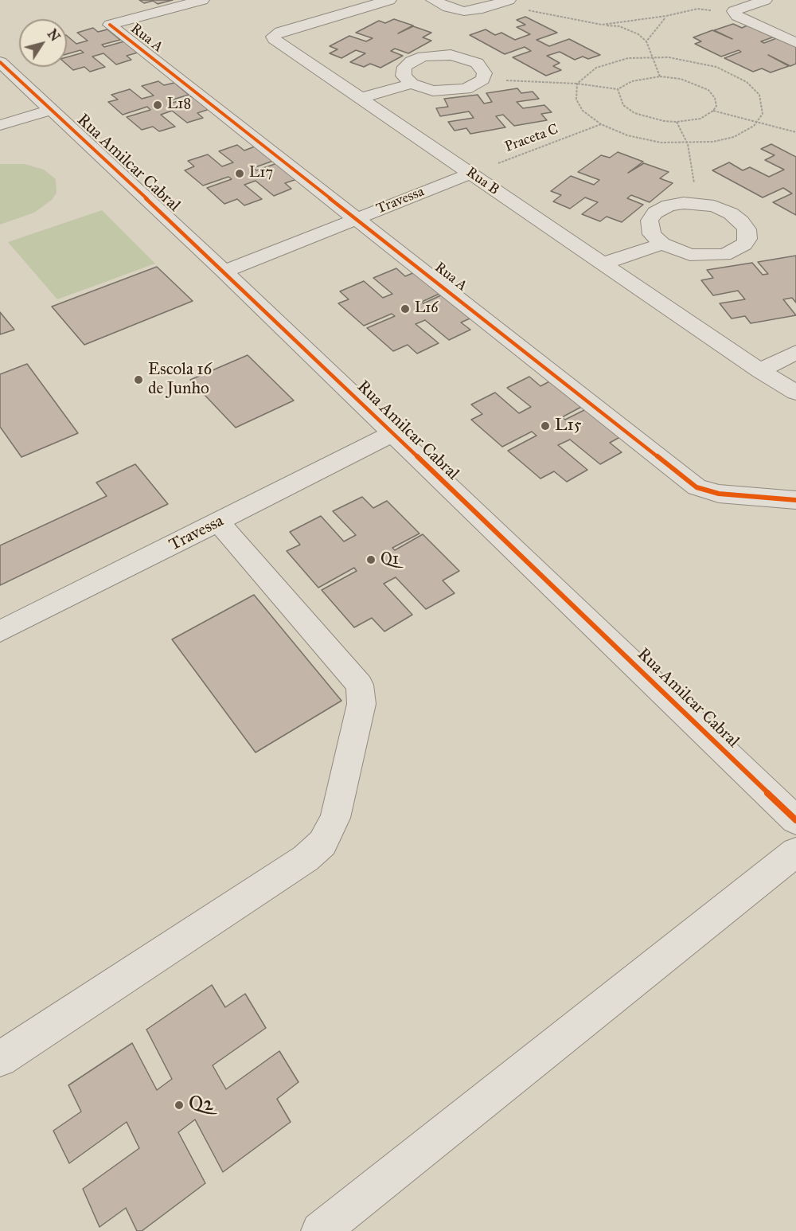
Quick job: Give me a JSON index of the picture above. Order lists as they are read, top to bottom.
{
  "streets": {
    "street": [
      "Rua A",
      "Rua Amilcar Cabral",
      "Rua B",
      "Travessa"
    ],
    "path": ["Praceta C"]
  },
  "crossings": [
    ["Rua A", "Travessa"],
    ["Praceta C", "Rua B"],
    ["Praceta C", "Travessa"],
    ["Rua Amilcar Cabral", "Travessa"],
    ["Rua B", "Travessa"]
  ],
  "places": [
    "L18",
    "L17",
    "L16",
    "Escola 16 de Junho",
    "L15",
    "Q1",
    "Q2"
  ],
  "north": "top right"
}
